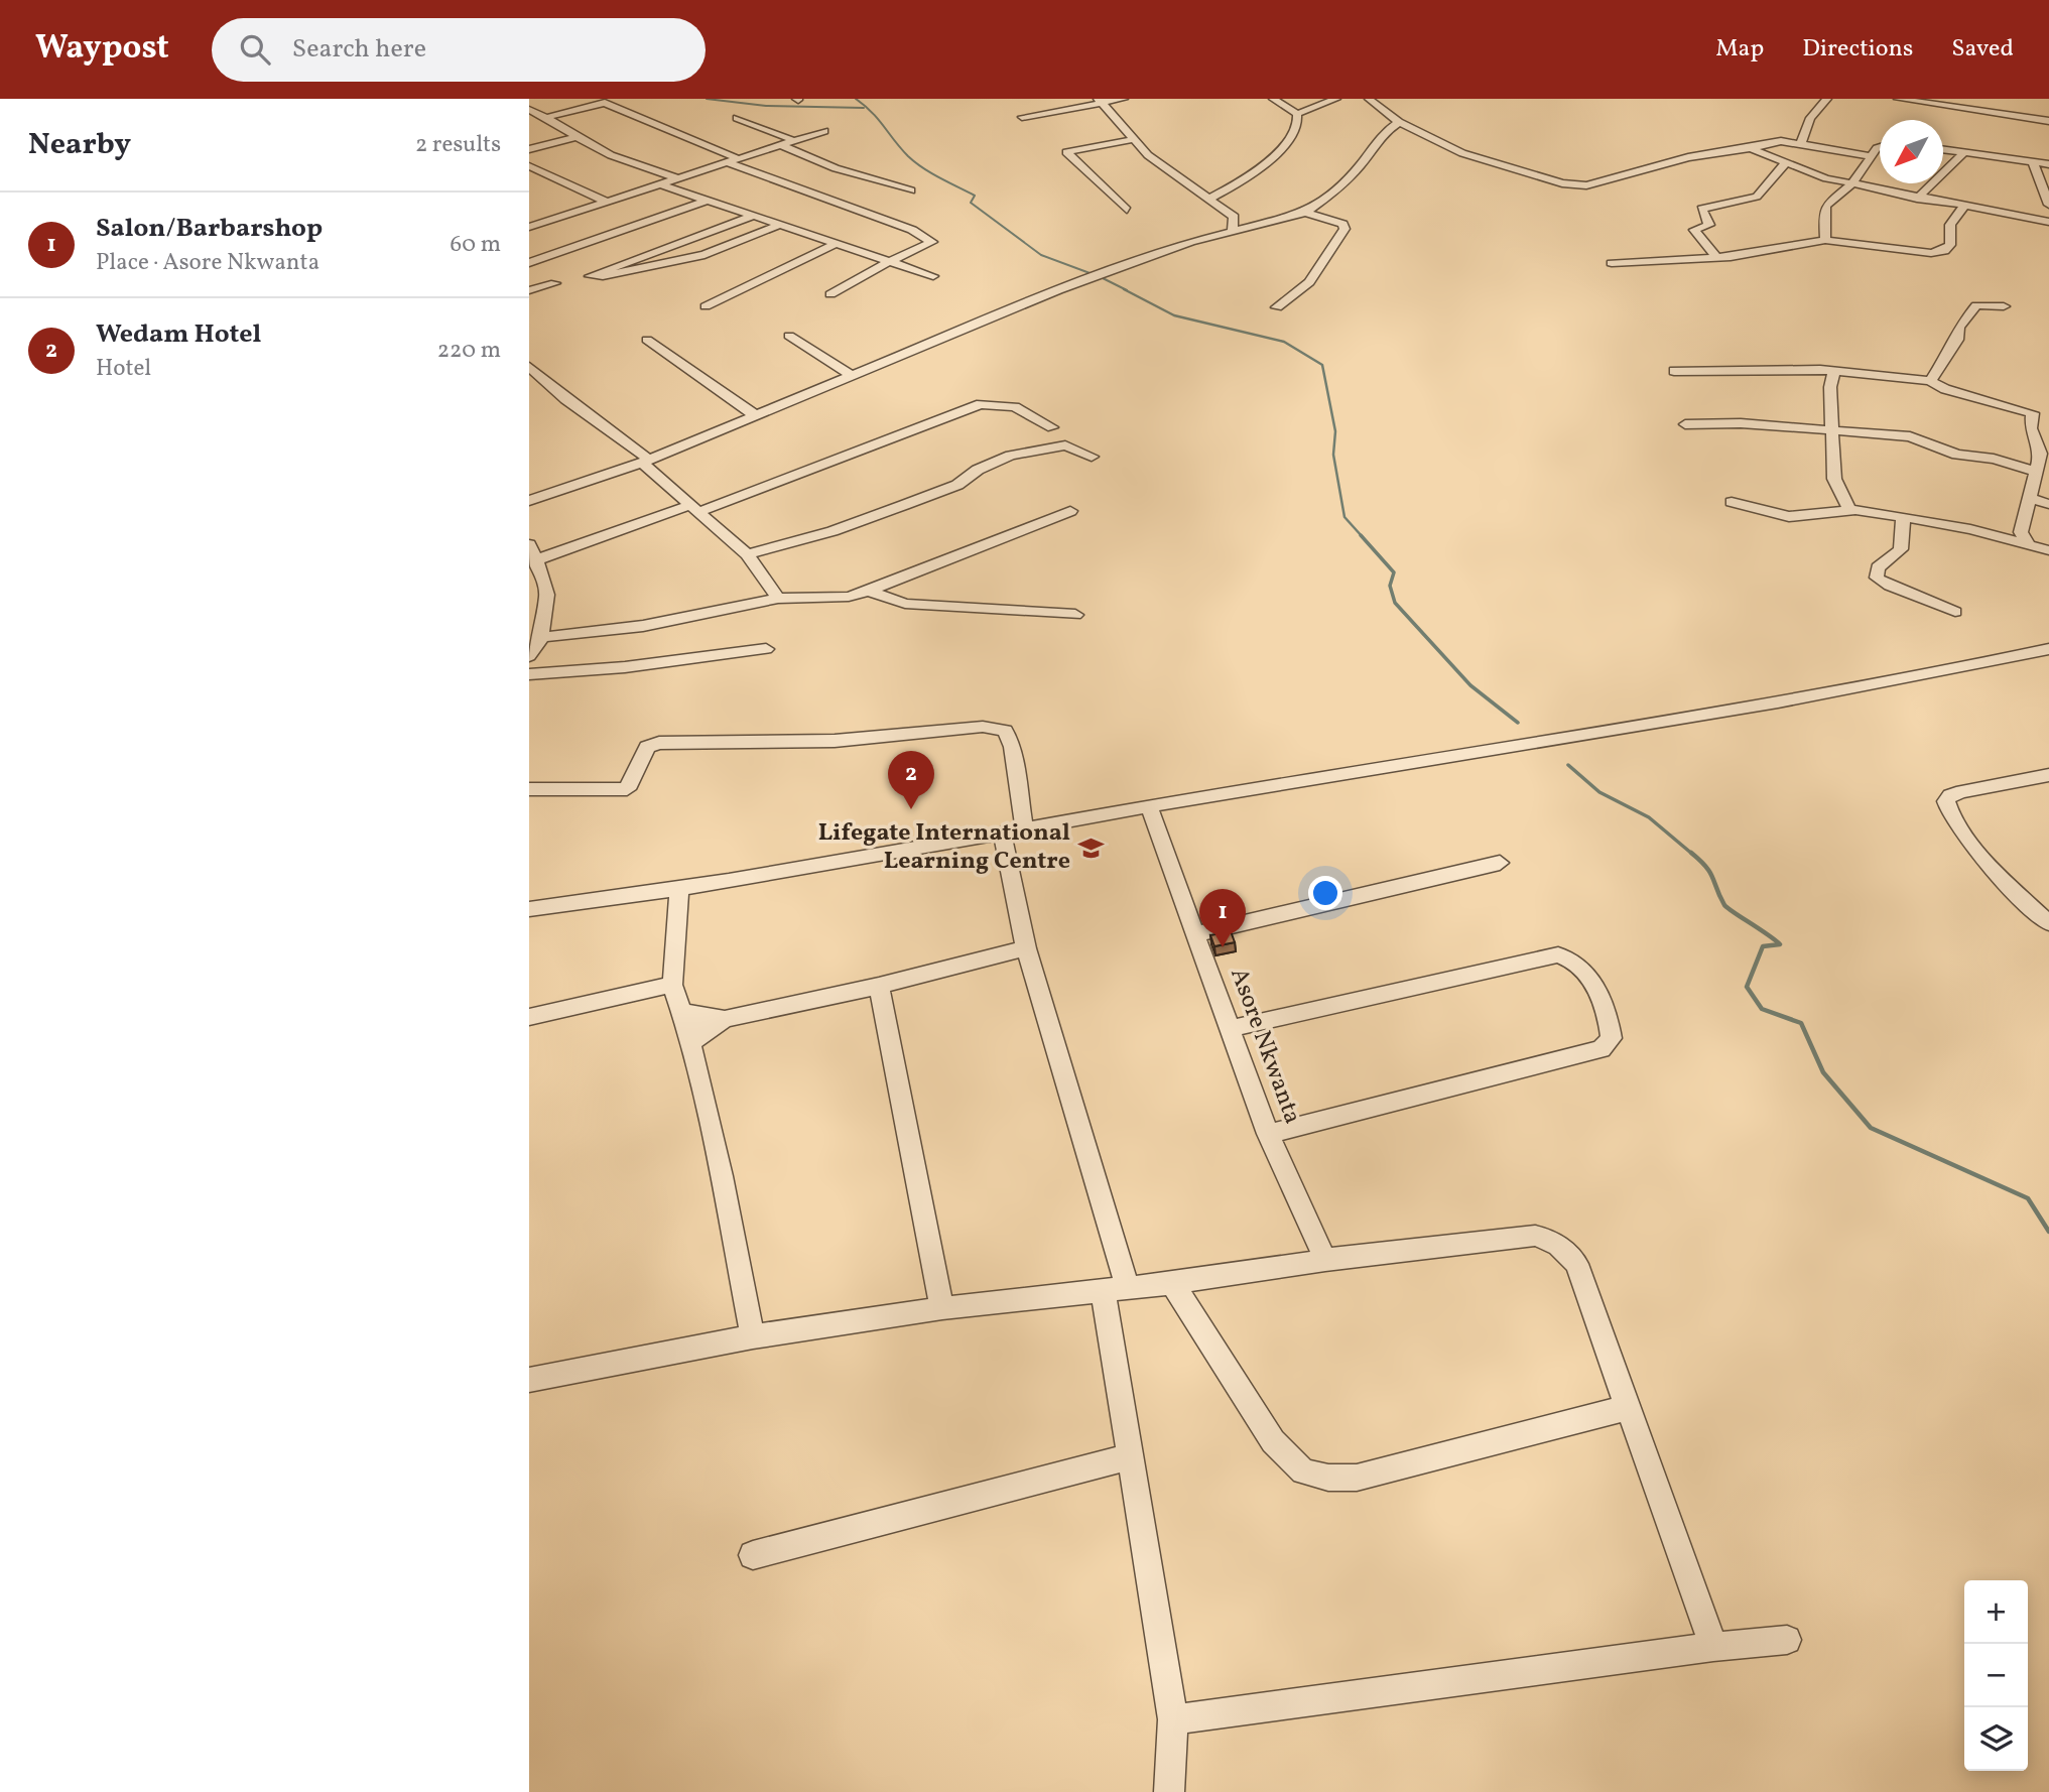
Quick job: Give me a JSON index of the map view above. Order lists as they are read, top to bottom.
{
  "streets": {
    "street": ["Asore Nkwanta"]
  },
  "places": {
    "school or university": ["Lifegate International Learning Centre"]
  },
  "north": "bottom left",
  "page": {
    "header": "Waypost",
    "search": "Search here",
    "nav": ["Map", "Directions", "Saved"],
    "heading": ["Nearby", "2 results"],
    "list": [
      {
        "mark": "1",
        "name": "Salon/Barbarshop",
        "note": "Place · Asore Nkwanta",
        "value": "60 m"
      },
      {
        "mark": "2",
        "name": "Wedam Hotel",
        "note": "Hotel",
        "value": "220 m"
      }
    ],
    "pins": ["2", "1"],
    "map_buttons": ["+", "−"]
  }
}
